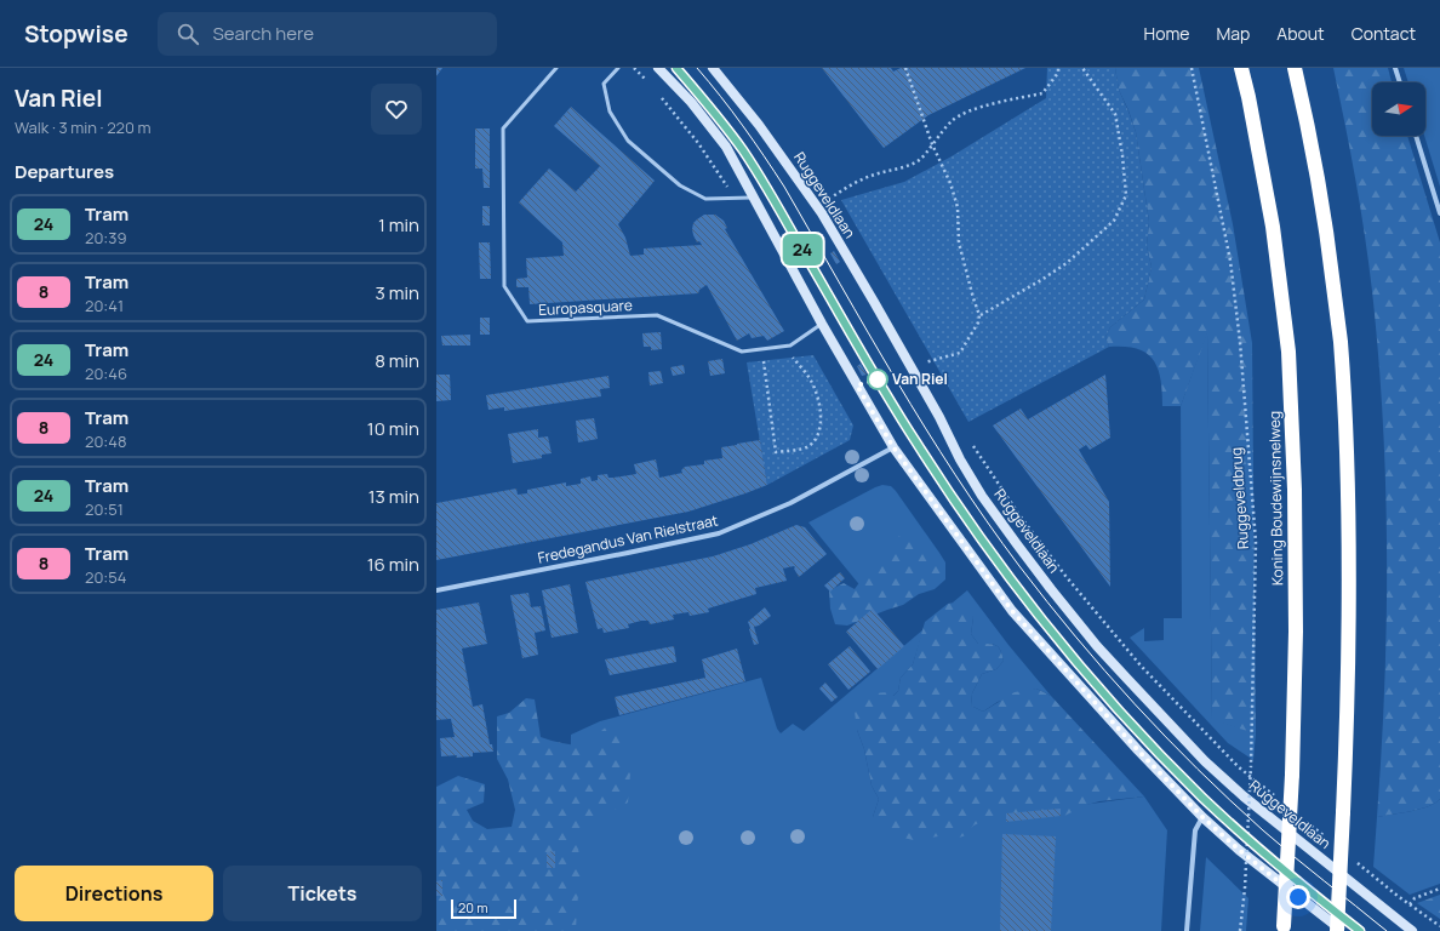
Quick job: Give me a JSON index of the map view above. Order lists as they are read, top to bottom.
{
  "streets": {
    "highway": ["Koning Boudewijnsnelweg"],
    "street": ["Ruggeveldlaan", "Fredegandus Van Rielstraat"],
    "lane": ["Europasquare"],
    "path": ["Ruggeveldbrug"]
  },
  "places": ["Van Riel"],
  "lines": ["tram line 24"],
  "scale_bar": "20 m",
  "north": "right",
  "page": {
    "header": "Stopwise",
    "search": "Search here",
    "nav": [
      "Home",
      "Map",
      "About",
      "Contact"
    ],
    "heading": [
      ["Van Riel", "Walk · 3 min · 220 m"],
      "Departures"
    ],
    "on_map": "24",
    "list": [
      {
        "mark": "24",
        "name": "Tram",
        "note": "20:39",
        "value": "1 min"
      },
      {
        "mark": "8",
        "name": "Tram",
        "note": "20:41",
        "value": "3 min"
      },
      {
        "mark": "24",
        "name": "Tram",
        "note": "20:46",
        "value": "8 min"
      },
      {
        "mark": "8",
        "name": "Tram",
        "note": "20:48",
        "value": "10 min"
      },
      {
        "mark": "24",
        "name": "Tram",
        "note": "20:51",
        "value": "13 min"
      },
      {
        "mark": "8",
        "name": "Tram",
        "note": "20:54",
        "value": "16 min"
      }
    ],
    "buttons": ["Directions", "Tickets"],
    "scale": "20 m"
  }
}
